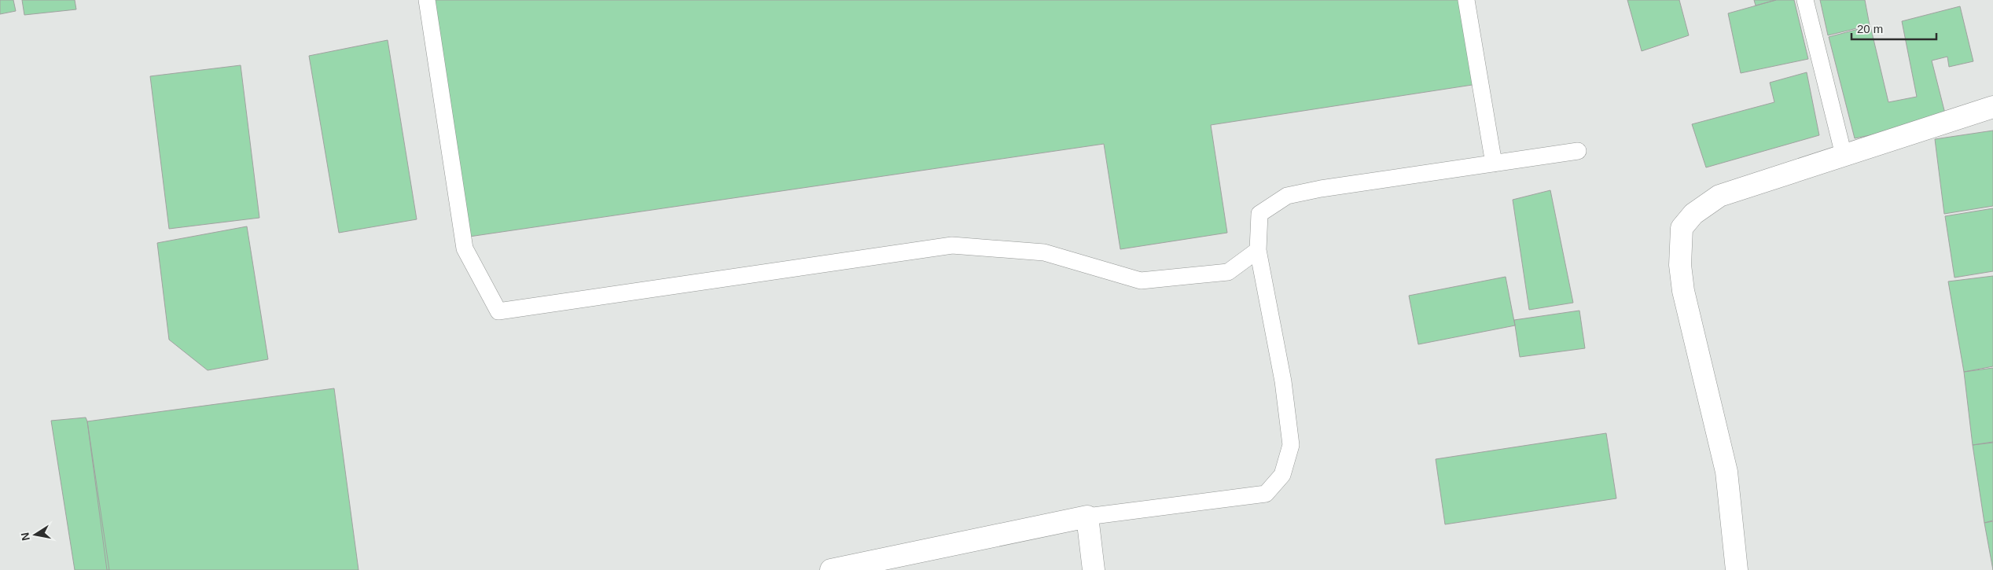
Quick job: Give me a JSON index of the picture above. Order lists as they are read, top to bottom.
{
  "scale_bar": "20 m",
  "north": "left"
}
